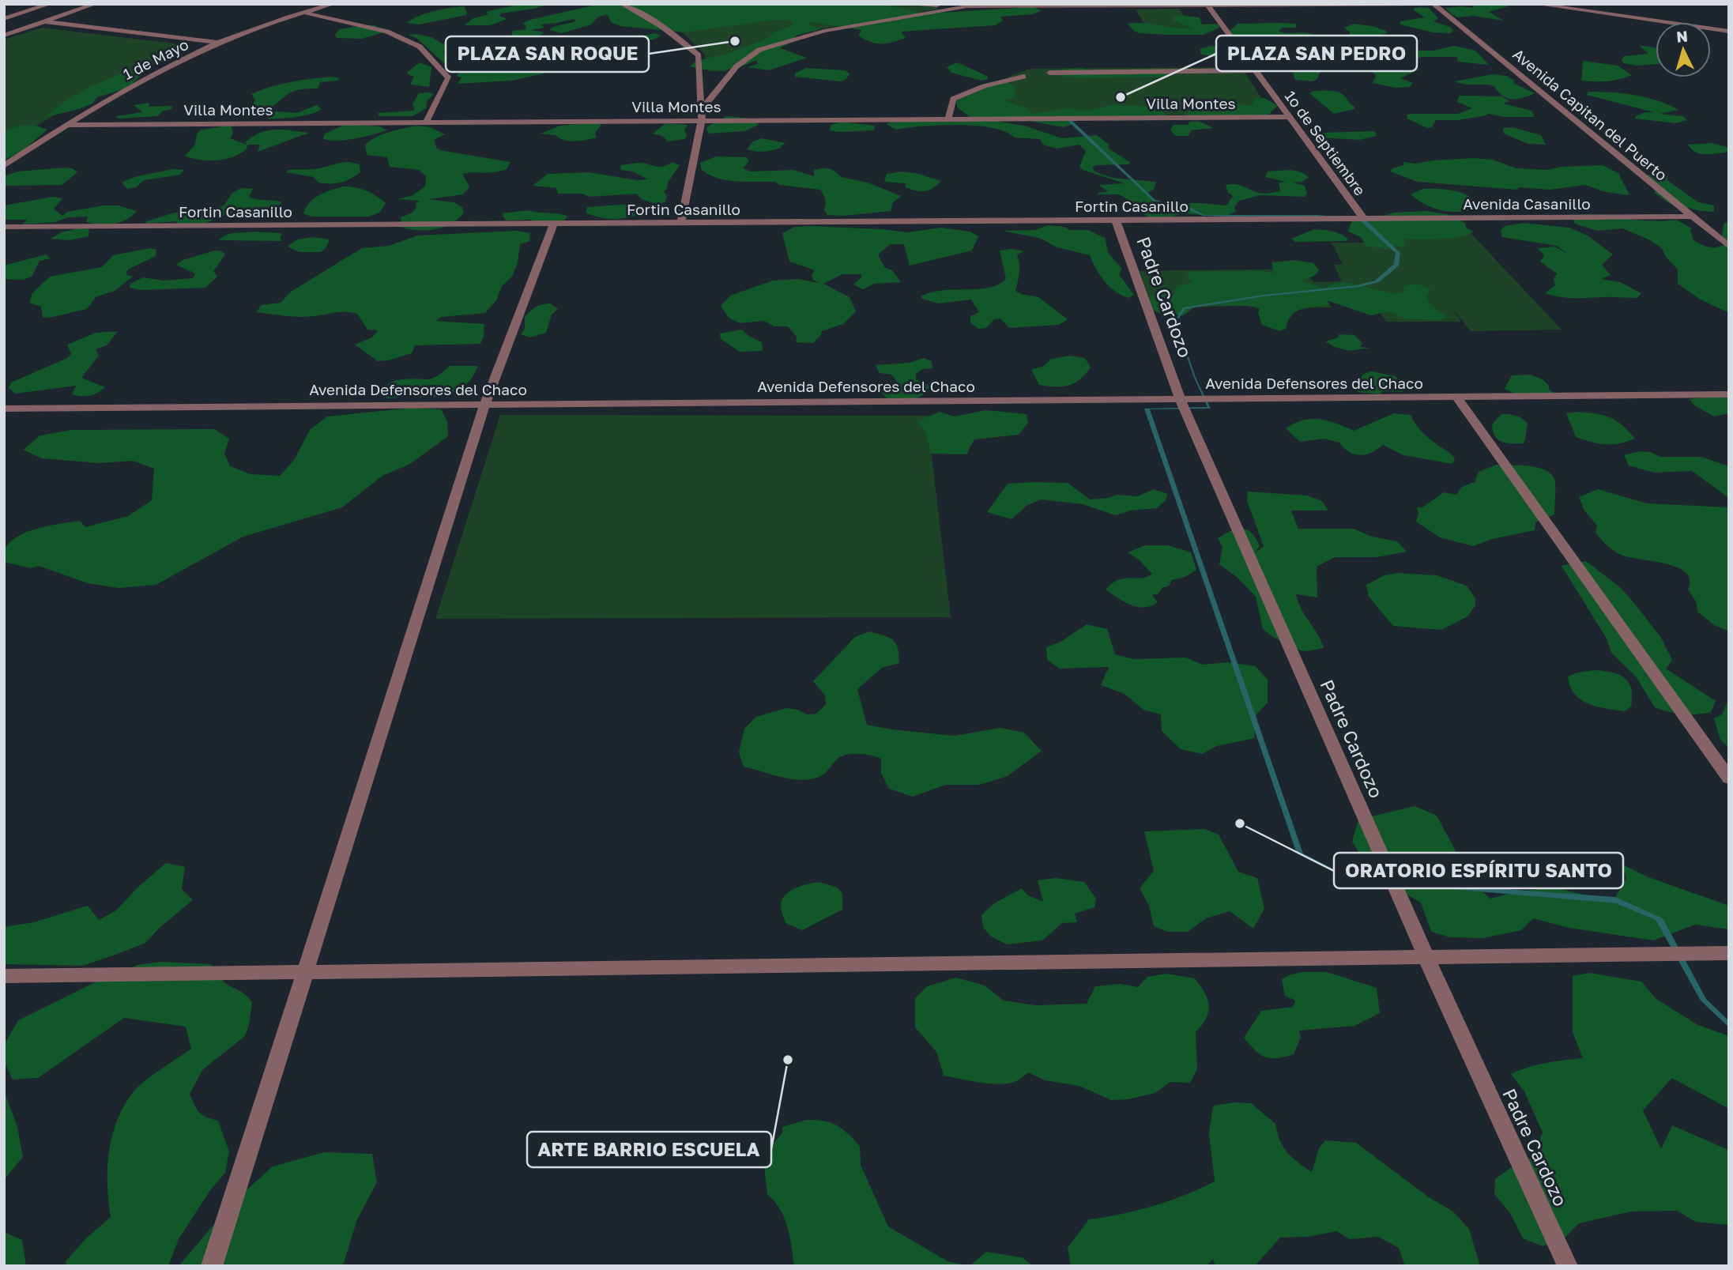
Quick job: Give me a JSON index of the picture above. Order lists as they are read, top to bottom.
{
  "streets": {
    "street": [
      "1 de Mayo",
      "Villa Montes",
      "Avenida Capitan del Puerto",
      "1o de Septiembre",
      "Avenida Casanillo",
      "Fortin Casanillo",
      "Padre Cardozo",
      "Avenida Defensores del Chaco"
    ]
  },
  "crossings": [
    ["1 de Mayo", "Villa Montes"],
    ["Villa Montes", "1o de Septiembre"],
    ["Avenida Capitan del Puerto", "Avenida Casanillo"],
    ["1o de Septiembre", "Avenida Casanillo"],
    ["1o de Septiembre", "Fortin Casanillo"],
    ["Avenida Casanillo", "Fortin Casanillo"],
    ["Fortin Casanillo", "Padre Cardozo"],
    ["Padre Cardozo", "Avenida Defensores del Chaco"]
  ],
  "places": [
    "PLAZA SAN ROQUE",
    "PLAZA SAN PEDRO",
    "ORATORIO ESPÍRITU SANTO",
    "ARTE BARRIO ESCUELA"
  ],
  "north": "top"
}
